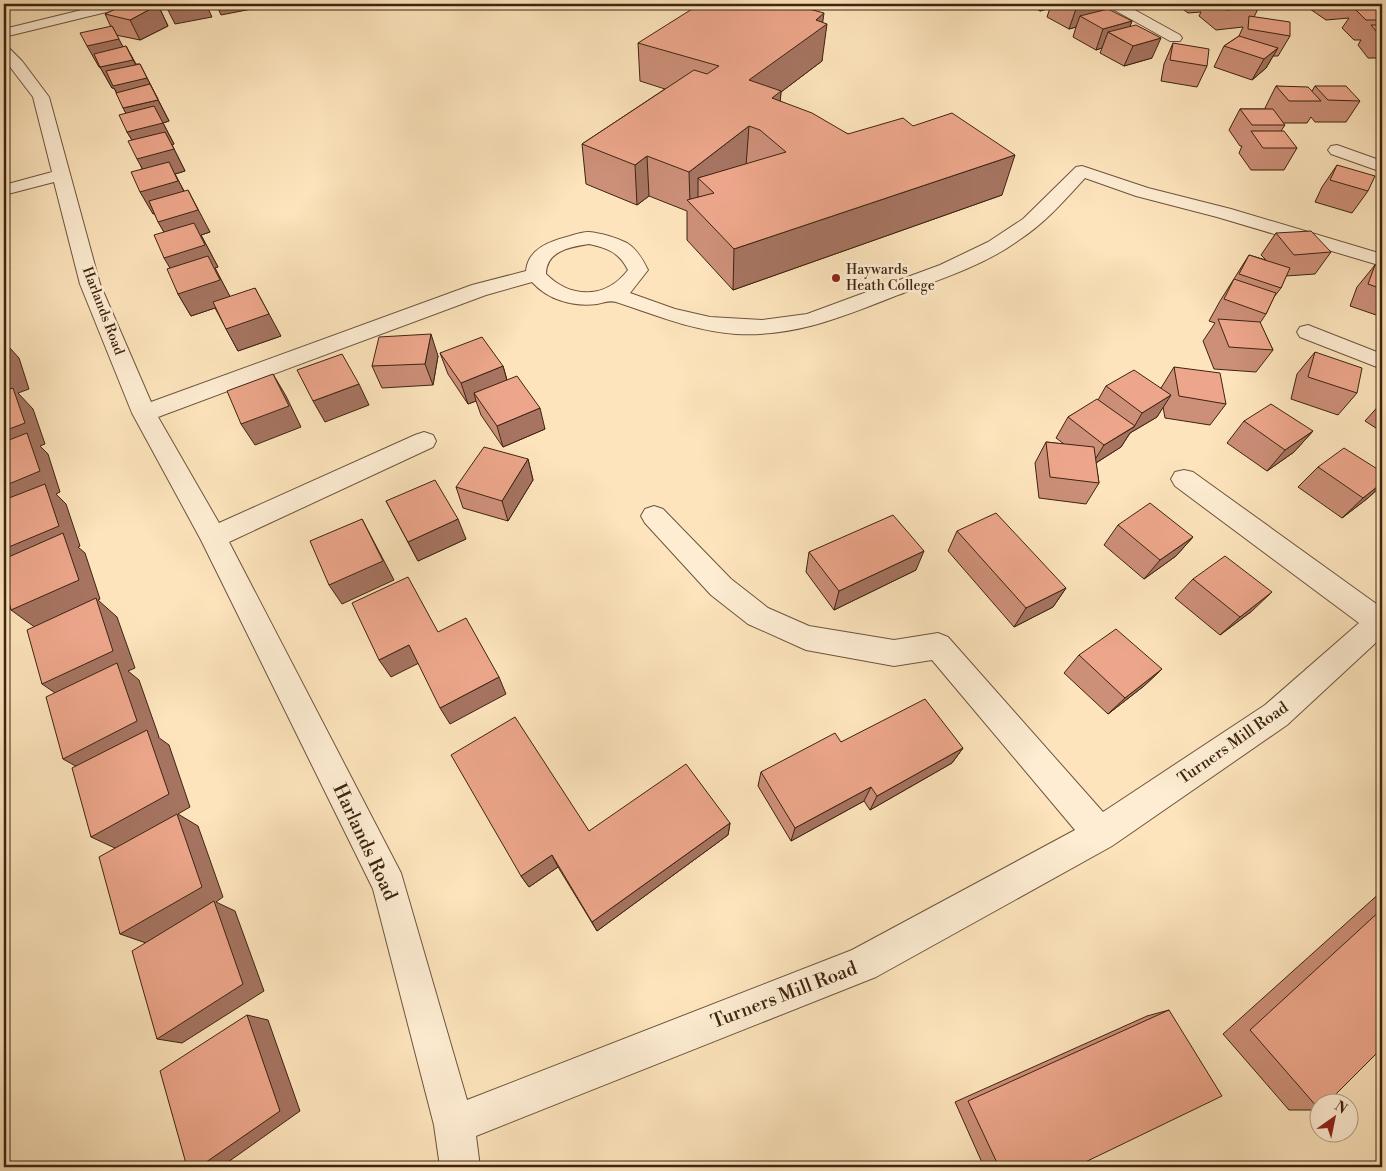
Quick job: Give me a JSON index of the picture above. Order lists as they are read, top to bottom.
{
  "streets": {
    "street": ["Harlands Road", "Turners Mill Road"]
  },
  "crossings": [
    ["Harlands Road", "Turners Mill Road"]
  ],
  "places": ["Haywards Heath College"],
  "north": "top right"
}
